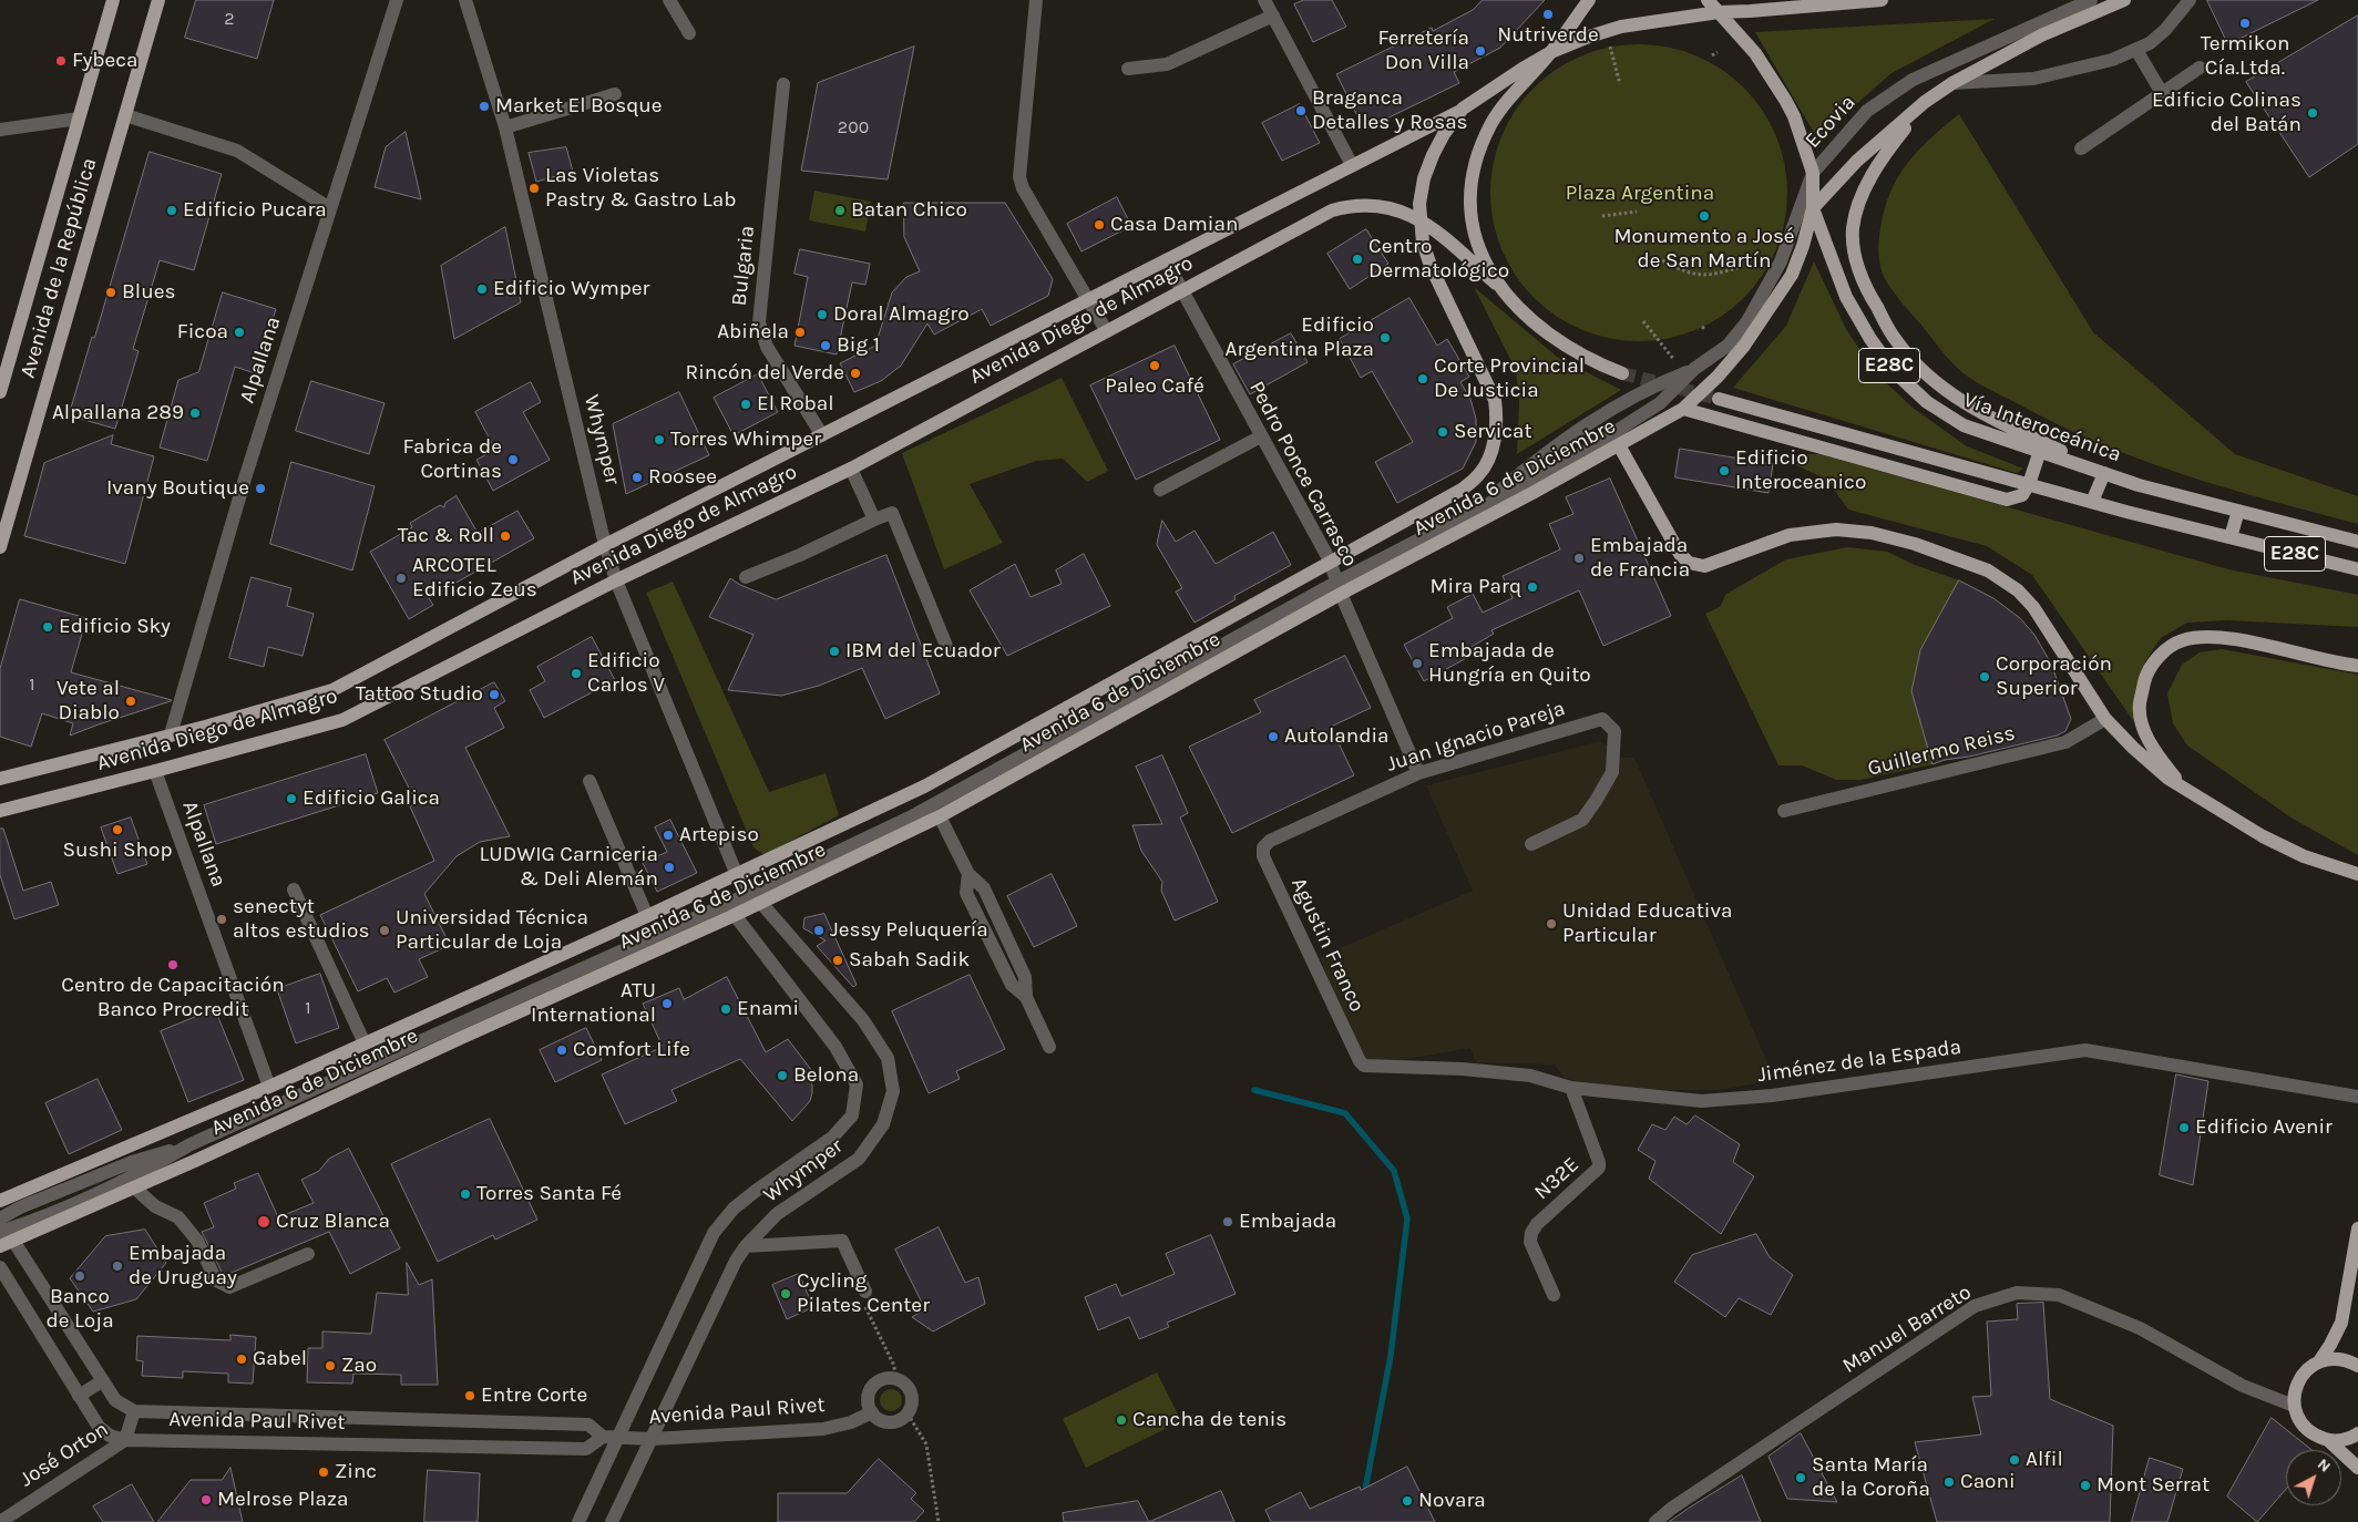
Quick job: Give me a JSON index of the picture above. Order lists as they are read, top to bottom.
{
  "streets": {
    "main road": [
      "Avenida de la República",
      "Avenida Diego de Almagro",
      "E28C",
      "Vía Interoceánica",
      "Avenida 6 de Diciembre"
    ],
    "street": [
      "Ecovia",
      "Bulgaria",
      "Alpallana",
      "Whymper",
      "Pedro Ponce Carrasco",
      "Juan Ignacio Pareja",
      "Guillermo Reiss",
      "Agustin Franco",
      "Jiménez de la Espada",
      "N32E",
      "Manuel Barreto",
      "Avenida Paul Rivet",
      "José Orton"
    ]
  },
  "crossings": [
    ["Ecovia", "Vía Interoceánica"],
    ["Bulgaria", "Avenida Diego de Almagro"],
    ["Avenida Diego de Almagro", "Alpallana"],
    ["Avenida Diego de Almagro", "Whymper"],
    ["Avenida Diego de Almagro", "Pedro Ponce Carrasco"],
    ["Avenida Diego de Almagro", "Avenida 6 de Diciembre"],
    ["Alpallana", "Avenida 6 de Diciembre"],
    ["Vía Interoceánica", "Avenida 6 de Diciembre"],
    ["Whymper", "Avenida 6 de Diciembre"],
    ["Whymper", "Avenida Paul Rivet"],
    ["Pedro Ponce Carrasco", "Avenida 6 de Diciembre"],
    ["Pedro Ponce Carrasco", "Juan Ignacio Pareja"],
    ["Juan Ignacio Pareja", "Agustin Franco"],
    ["Agustin Franco", "Jiménez de la Espada"],
    ["Jiménez de la Espada", "N32E"],
    ["Avenida Paul Rivet", "José Orton"]
  ],
  "parks": ["Plaza Argentina"],
  "places": [
    "Nutriverde",
    "Termikon Cía.Ltda.",
    "Ferretería Don Villa",
    "Fybeca",
    "Market El Bosque",
    "Braganca Detalles y Rosas",
    "Edificio Colinas del Batán",
    "Las Violetas Pastry & Gastro Lab",
    "Edificio Pucara",
    "Batan Chico",
    "Monumento a José de San Martín",
    "Casa Damian",
    "Centro Dermatológico",
    "Edificio Wymper",
    "Blues",
    "Doral Almagro",
    "Ficoa",
    "Abiñela",
    "Edificio Argentina Plaza",
    "Big 1",
    "Paleo Café",
    "Rincón del Verde",
    "Corte Provincial De Justicia",
    "El Robal",
    "Alpallana 289",
    "Servicat",
    "Torres Whimper",
    "Fabrica de Cortinas",
    "Edificio Interoceanico",
    "Roosee",
    "Ivany Boutique",
    "Tac & Roll",
    "Embajada de Francia",
    "ARCOTEL Edificio Zeus",
    "Mira Parq",
    "Edificio Sky",
    "IBM del Ecuador",
    "Embajada de Hungría en Quito",
    "Edificio Carlos V",
    "Corporación Superior",
    "Tattoo Studio",
    "Vete al Diablo",
    "Autolandia",
    "Edificio Galica",
    "Sushi Shop",
    "Artepiso",
    "LUDWIG Carniceria & Deli Alemán",
    "senectyt altos estudios",
    "Unidad Educativa Particular",
    "Universidad Técnica Particular de Loja",
    "Jessy Peluquería",
    "Sabah Sadik",
    "Centro de Capacitación Banco Procredit",
    "ATU International",
    "Enami",
    "Comfort Life",
    "Belona",
    "Edificio Avenir",
    "Torres Santa Fé",
    "Cruz Blanca",
    "Embajada",
    "Embajada de Uruguay",
    "Banco de Loja",
    "Cycling Pilates Center",
    "Gabel",
    "Zao",
    "Entre Corte",
    "Cancha de tenis",
    "Alfil",
    "Zinc",
    "Santa María de la Coroña",
    "Caoni",
    "Mont Serrat",
    "Melrose Plaza",
    "Novara"
  ],
  "house_numbers": [
    "2",
    "200",
    "1",
    "1"
  ],
  "north": "top right"
}
